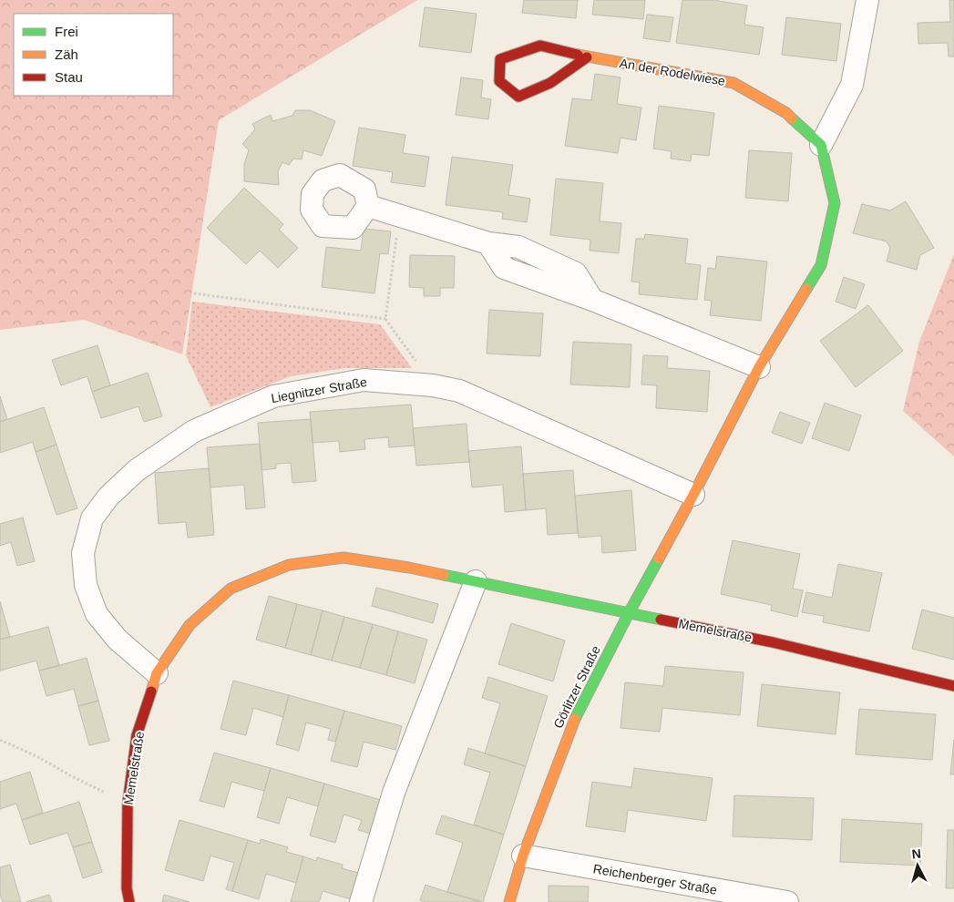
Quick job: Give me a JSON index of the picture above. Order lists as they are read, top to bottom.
{
  "streets": {
    "street": [
      "An der Rodelwiese",
      "Liegnitzer Straße",
      "Memelstraße",
      "Görlitzer Straße",
      "Reichenberger Straße"
    ]
  },
  "crossings": [
    ["Liegnitzer Straße", "Memelstraße"],
    ["Liegnitzer Straße", "Görlitzer Straße"],
    ["Memelstraße", "Görlitzer Straße"],
    ["Görlitzer Straße", "Reichenberger Straße"]
  ],
  "legend": ["Frei", "Zäh", "Stau"],
  "north": "top"
}
